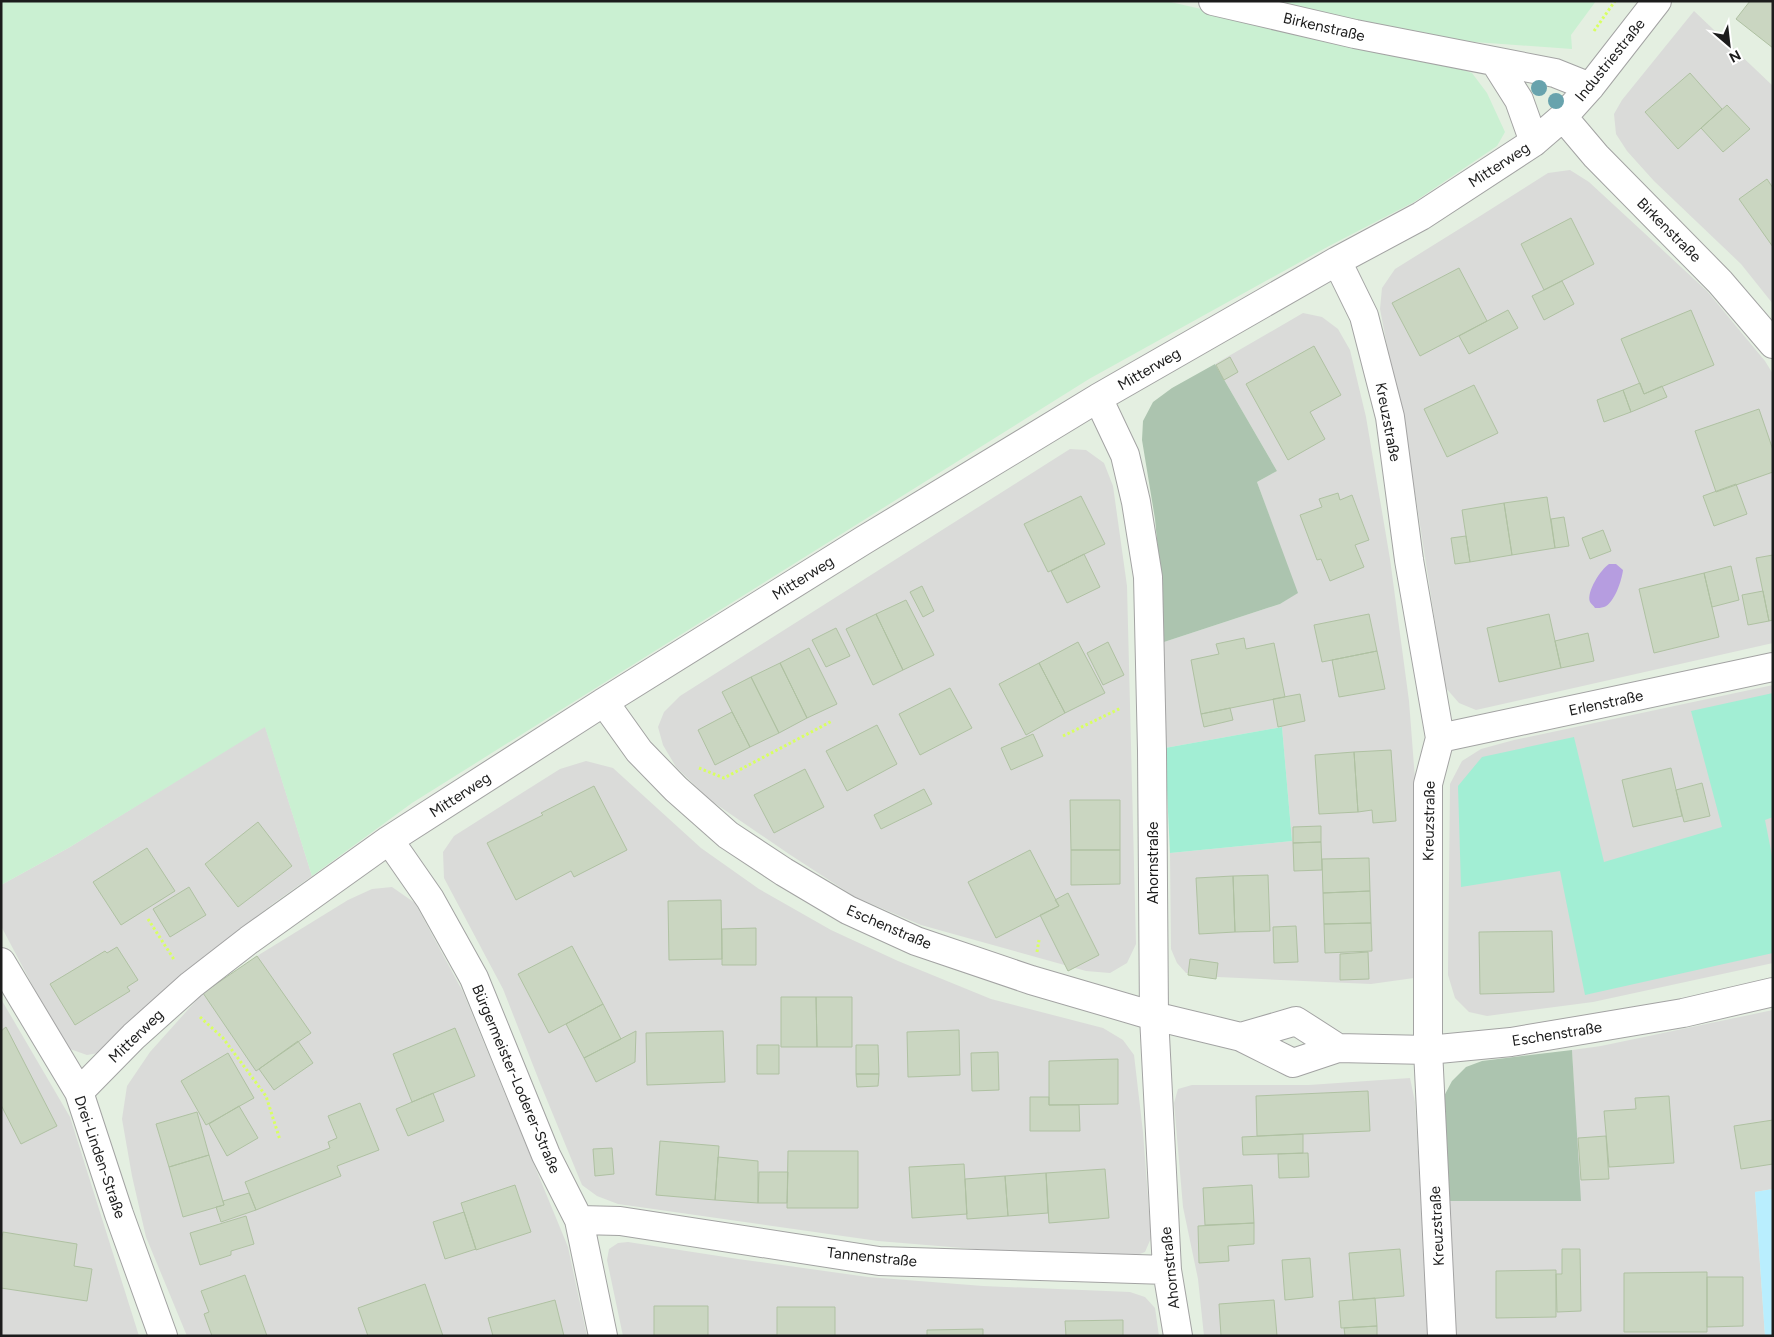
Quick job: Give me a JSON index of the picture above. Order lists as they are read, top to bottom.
{
  "streets": {
    "street": [
      "Birkenstraße",
      "Industriestraße",
      "Mitterweg",
      "Kreuzstraße",
      "Erlenstraße",
      "Ahornstraße",
      "Eschenstraße",
      "Bürgermeister-Loderer-Straße",
      "Drei-Linden-Straße",
      "Tannenstraße"
    ]
  },
  "crossings": [
    ["Birkenstraße", "Industriestraße"],
    ["Birkenstraße", "Mitterweg"],
    ["Industriestraße", "Mitterweg"],
    ["Mitterweg", "Kreuzstraße"],
    ["Mitterweg", "Ahornstraße"],
    ["Mitterweg", "Eschenstraße"],
    ["Mitterweg", "Bürgermeister-Loderer-Straße"],
    ["Mitterweg", "Drei-Linden-Straße"],
    ["Kreuzstraße", "Erlenstraße"],
    ["Kreuzstraße", "Eschenstraße"],
    ["Ahornstraße", "Eschenstraße"],
    ["Ahornstraße", "Tannenstraße"],
    ["Bürgermeister-Loderer-Straße", "Tannenstraße"]
  ],
  "north": "bottom right"
}
